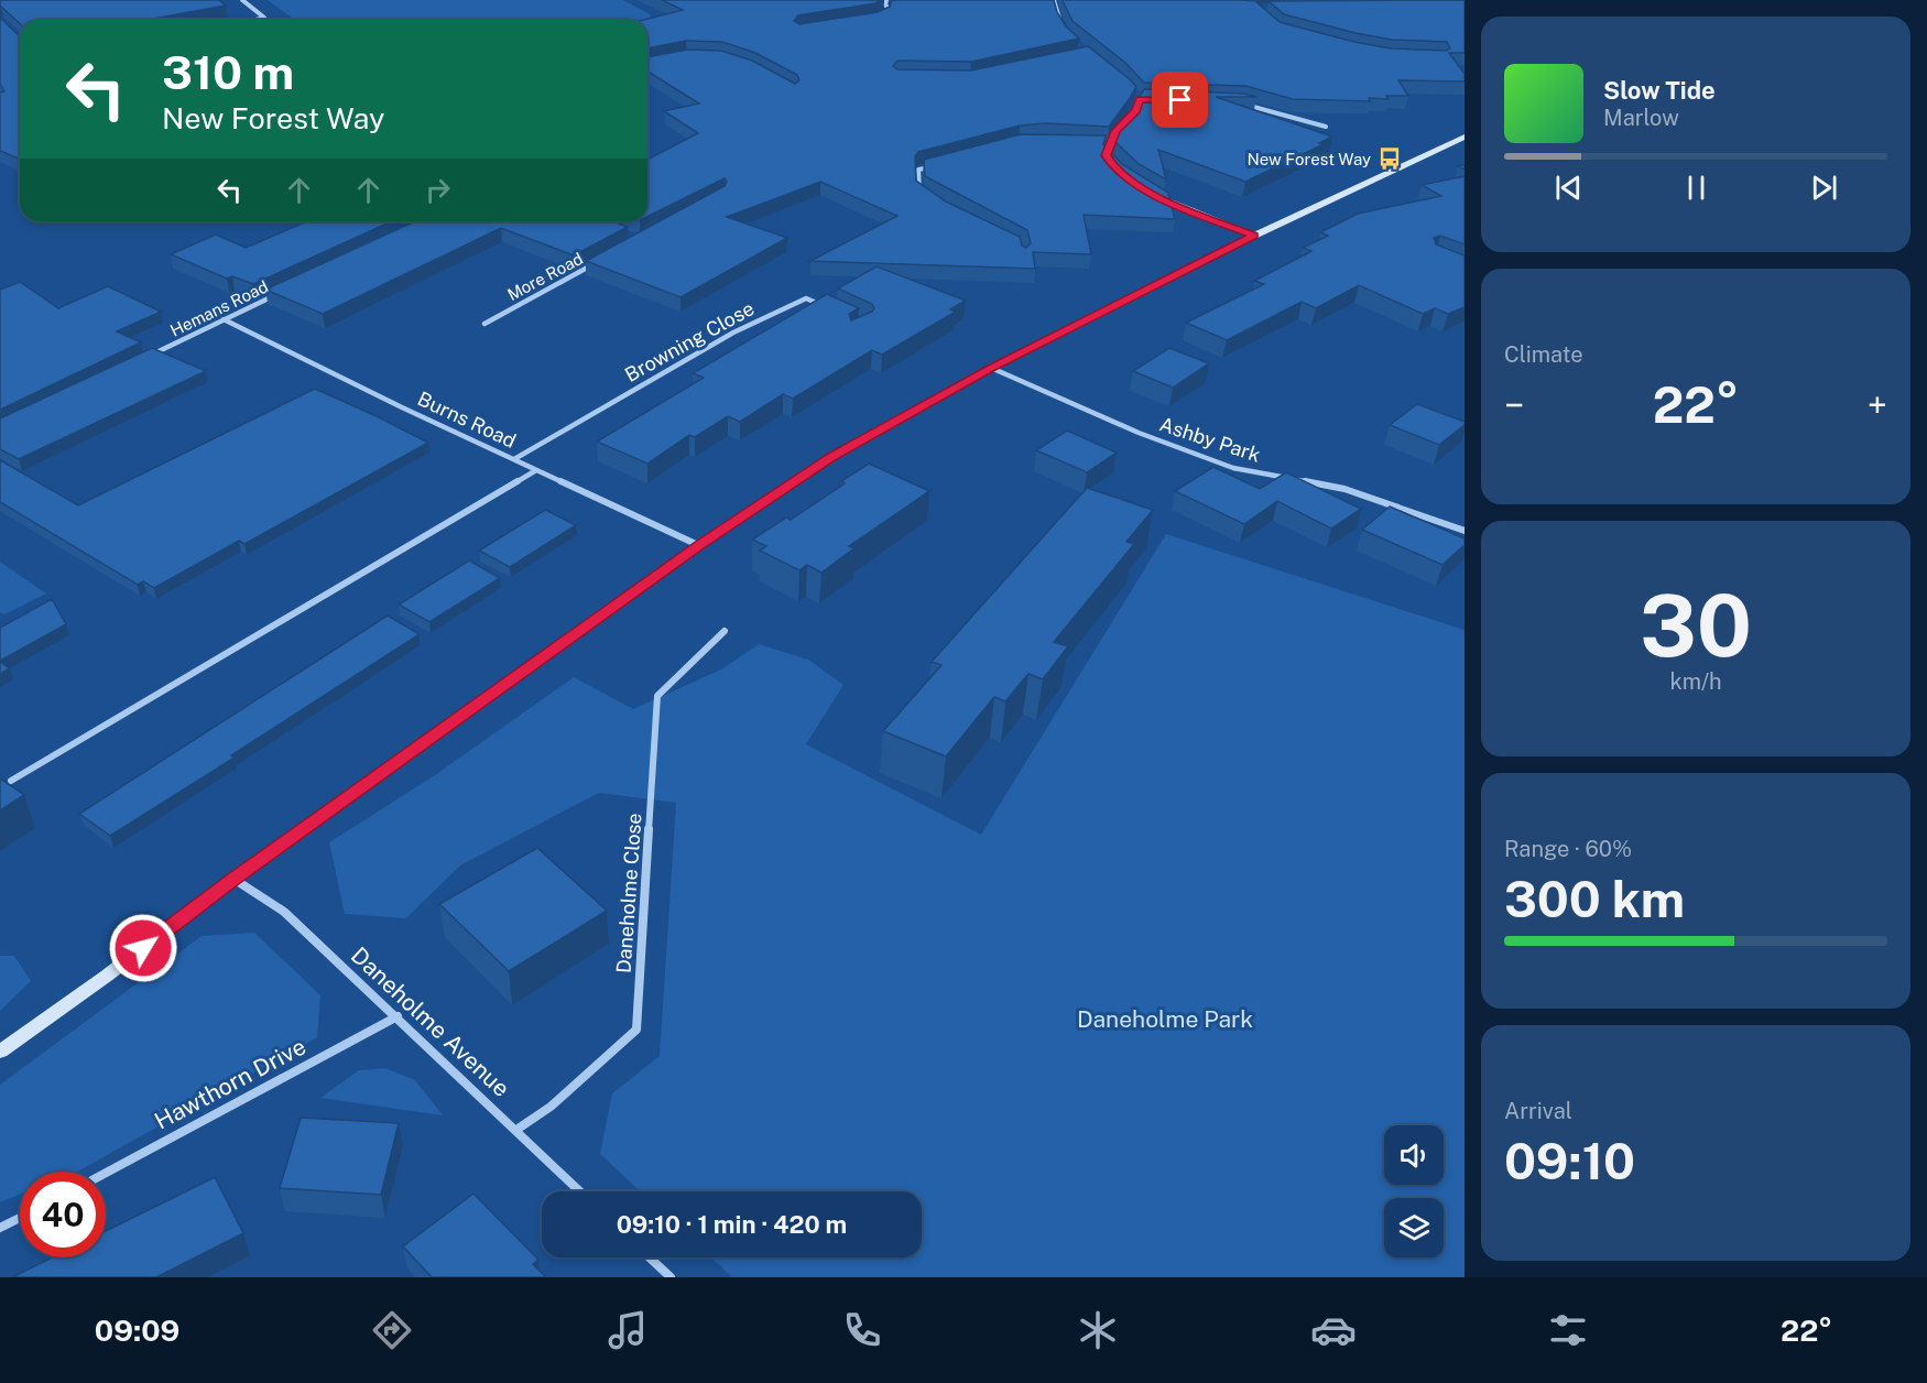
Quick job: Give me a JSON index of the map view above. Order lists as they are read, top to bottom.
{
  "streets": {
    "street": [
      "More Road",
      "Hemans Road",
      "Browning Close",
      "Burns Road",
      "Ashby Park",
      "Daneholme Close",
      "Daneholme Avenue",
      "Hawthorn Drive"
    ]
  },
  "crossings": [
    ["Hemans Road", "Burns Road"],
    ["Browning Close", "Burns Road"],
    ["Daneholme Close", "Daneholme Avenue"],
    ["Daneholme Avenue", "Hawthorn Drive"]
  ],
  "parks": ["Daneholme Park"],
  "places": {
    "bus stop": ["New Forest Way"]
  },
  "page": {
    "turn": ["310 m", "New Forest Way"],
    "song": ["Slow Tide", "Marlow"],
    "tile": [
      "Climate",
      ["30", "km/h"],
      ["Range · 60%", "300 km"],
      ["Arrival", "09:10"]
    ],
    "heat": ["−", "22°", "+"],
    "limit": "40",
    "trip": "09:10 · 1 min · 420 m",
    "tabs": ["09:09", "22°"]
  }
}
